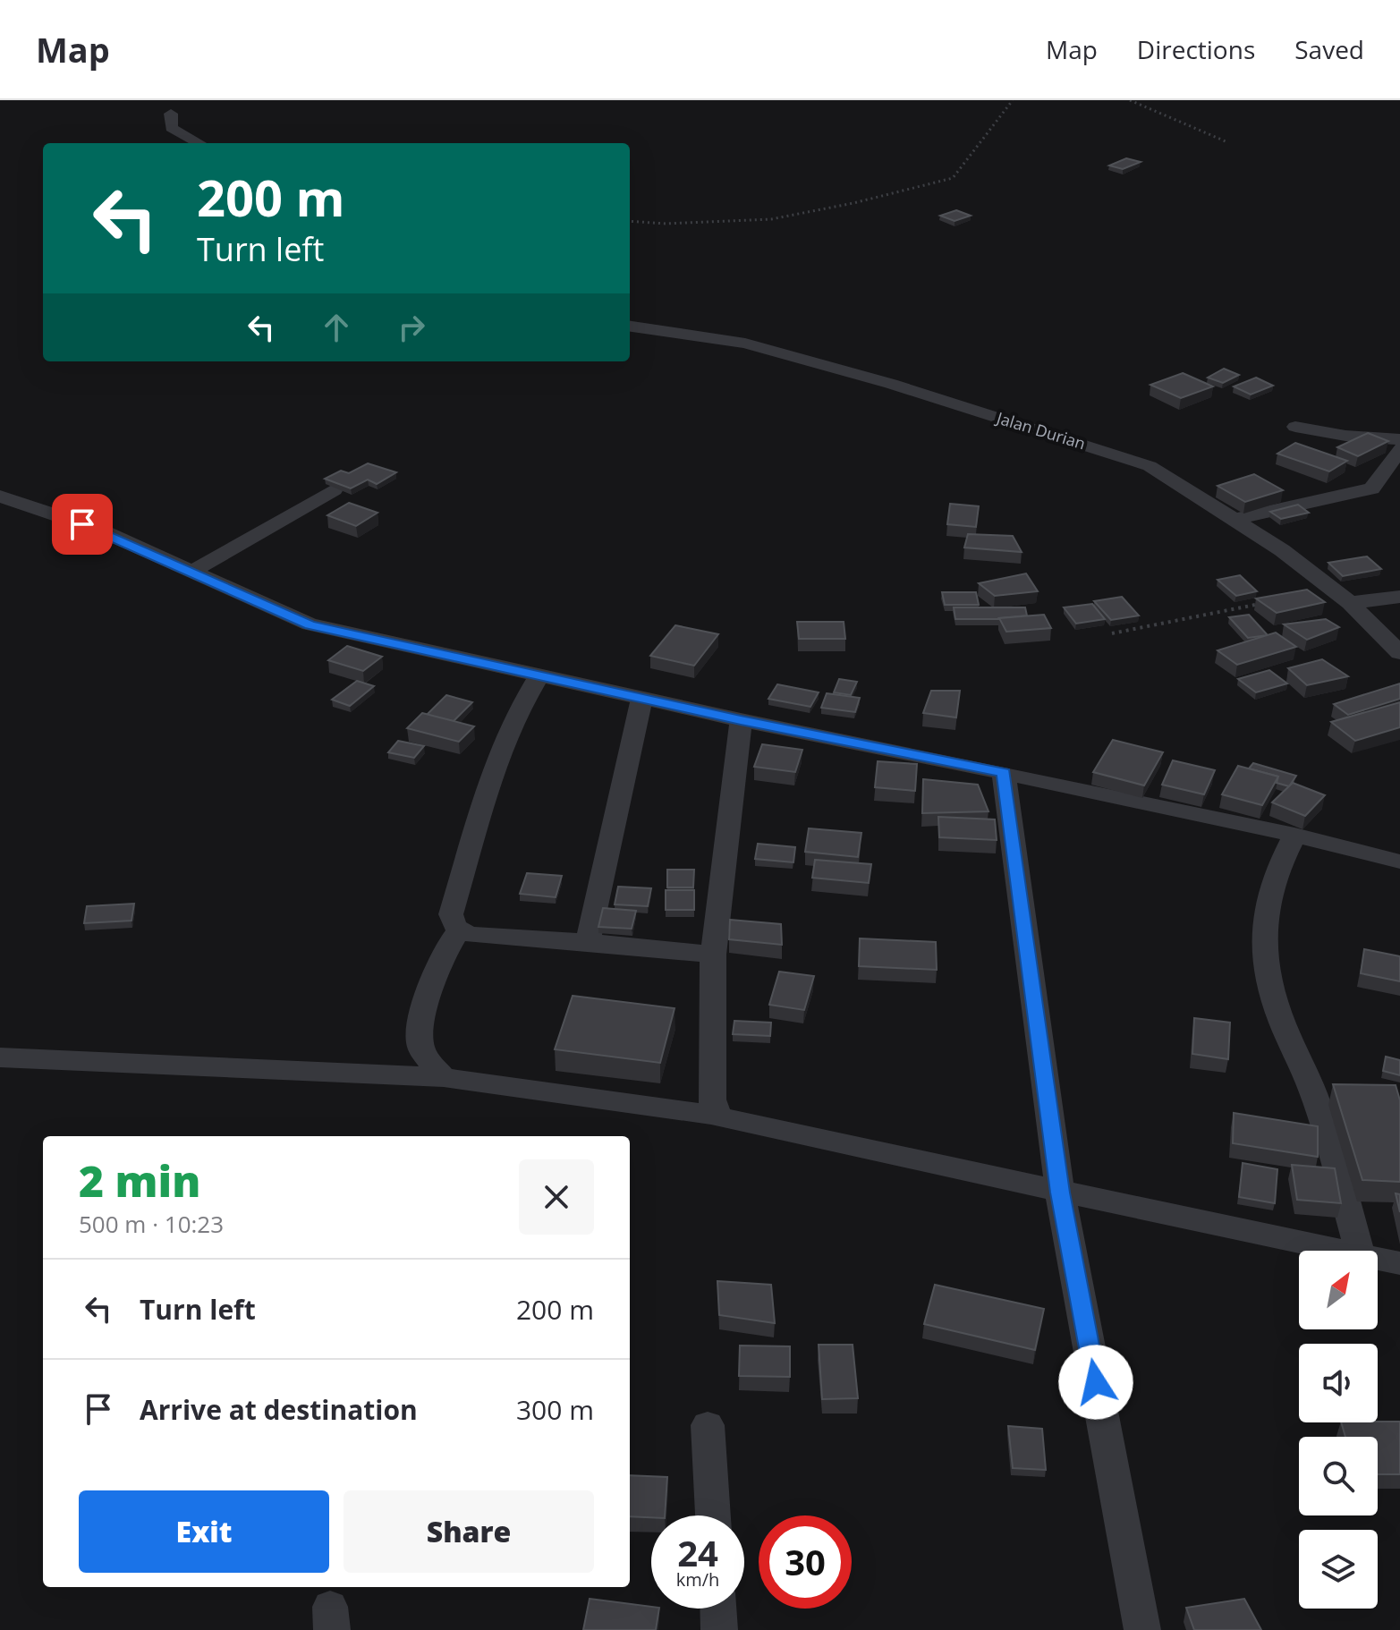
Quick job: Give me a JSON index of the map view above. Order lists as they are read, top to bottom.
{
  "streets": {
    "street": ["Jalan Durian"]
  },
  "north": "top right",
  "page": {
    "header": "Map",
    "nav": ["Map", "Directions", "Saved"],
    "turn": ["200 m", "Turn left"],
    "heading": ["2 min", "500 m · 10:23"],
    "list": [
      {
        "name": "Turn left",
        "value": "200 m"
      },
      {
        "name": "Arrive at destination",
        "value": "300 m"
      }
    ],
    "buttons": ["Exit", "Share"],
    "speed": "24 km/h",
    "limit": "30"
  }
}
